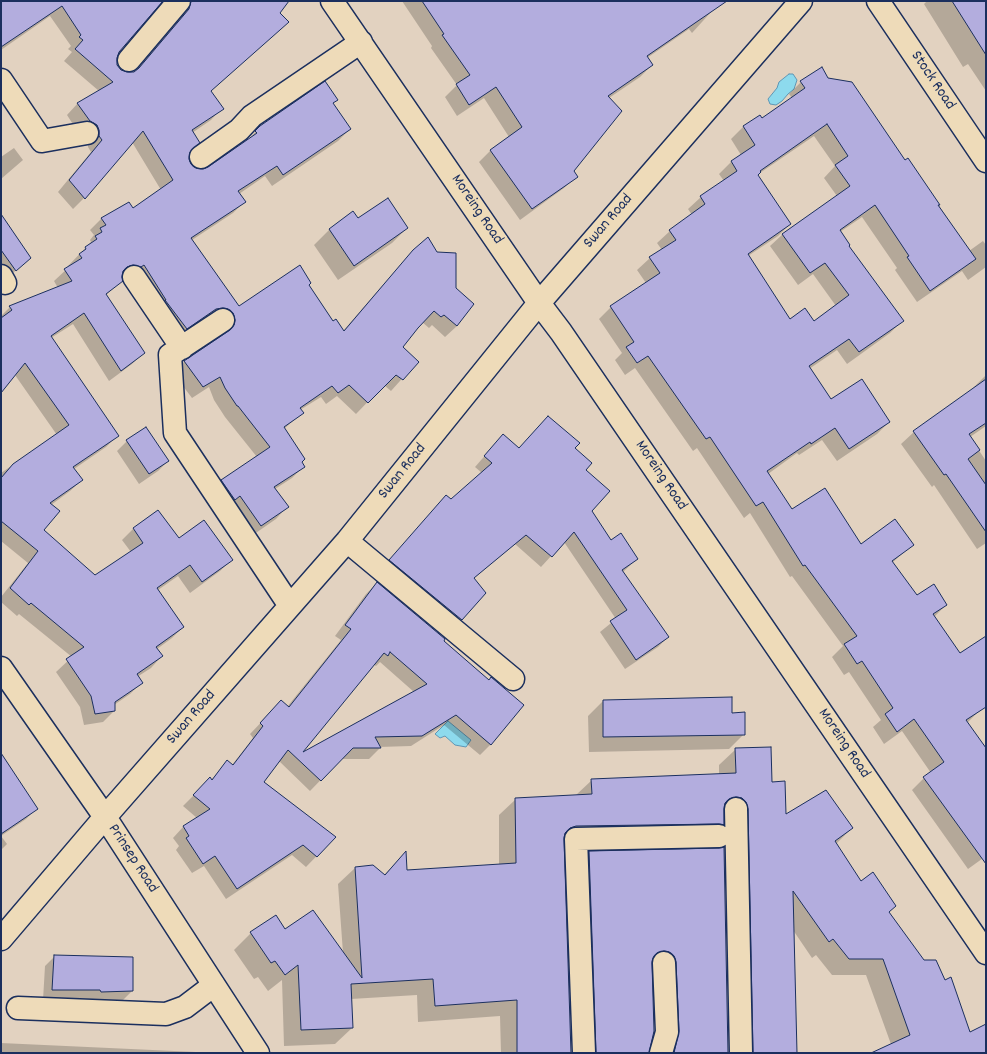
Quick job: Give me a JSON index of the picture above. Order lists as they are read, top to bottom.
{
  "streets": {
    "street": [
      "Stock Road",
      "Moreing Road",
      "Swan Road",
      "Prinsep Road"
    ]
  },
  "crossings": [
    ["Moreing Road", "Swan Road"],
    ["Swan Road", "Prinsep Road"]
  ]
}
